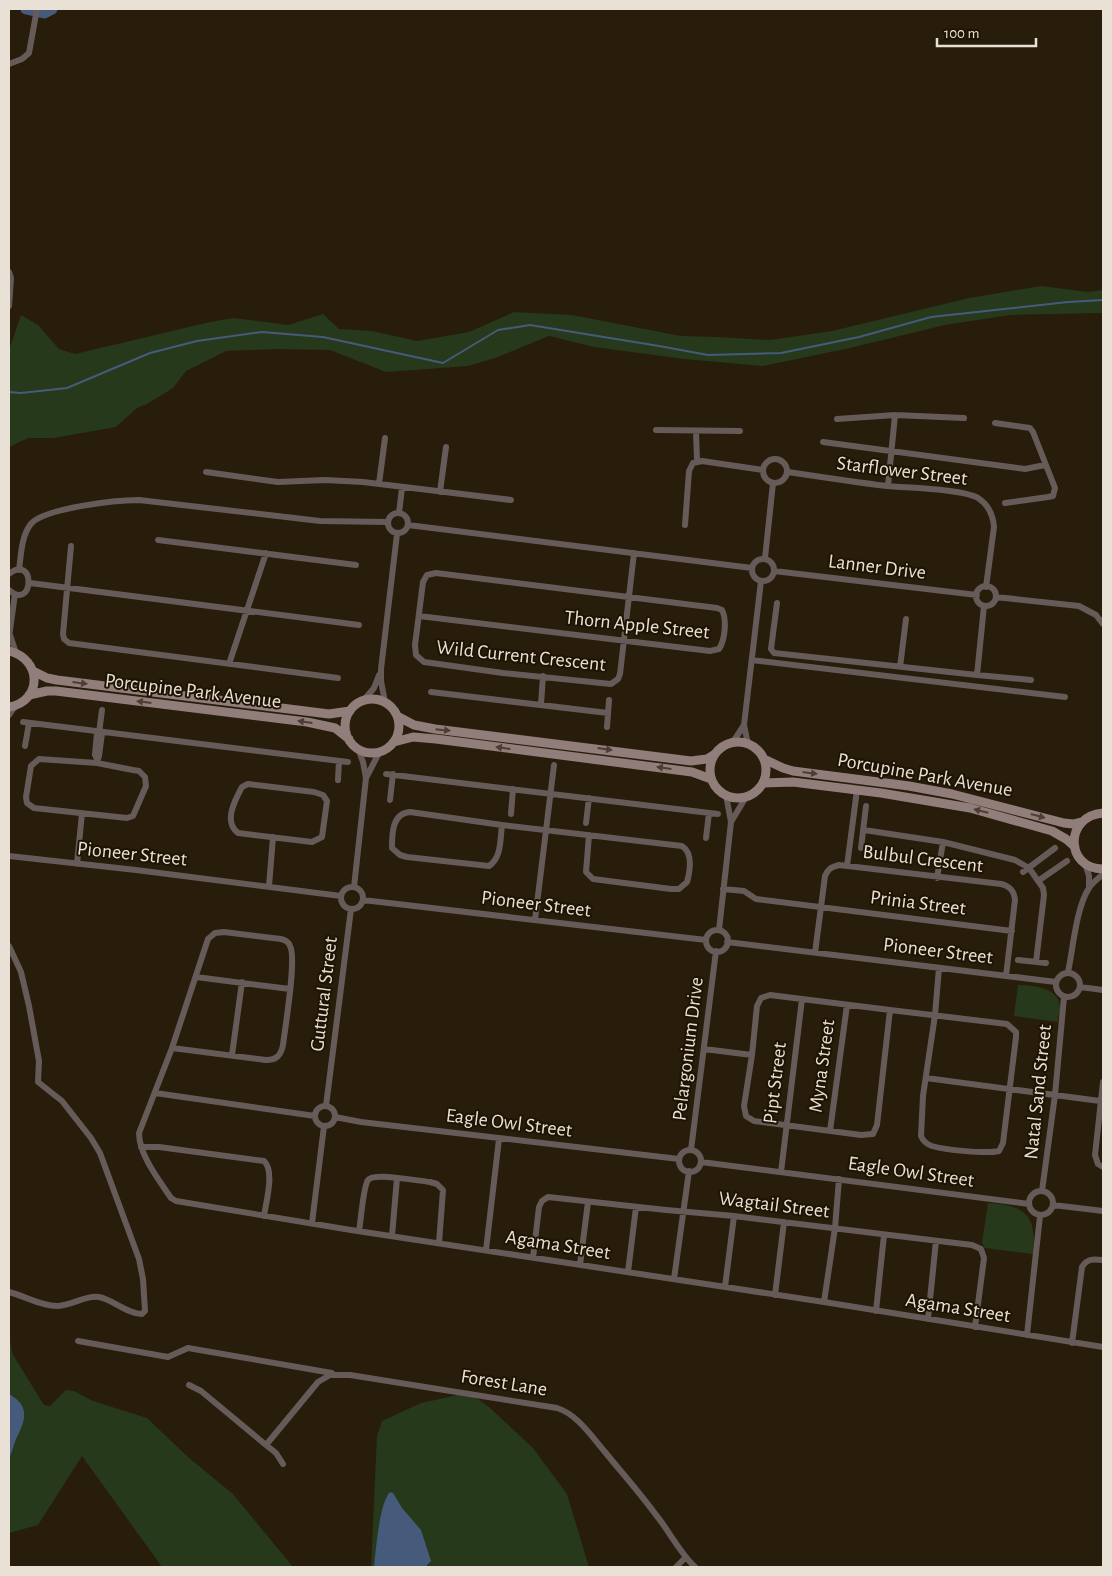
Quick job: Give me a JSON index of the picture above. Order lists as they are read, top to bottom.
{
  "streets": {
    "street": [
      "Starflower Street",
      "Lanner Drive",
      "Thorn Apple Street",
      "Wild Current Crescent",
      "Porcupine Park Avenue",
      "Pioneer Street",
      "Bulbul Crescent",
      "Prinia Street",
      "Guttural Street",
      "Pelargonium Drive",
      "Myna Street",
      "Pipt Street",
      "Natal Sand Street",
      "Eagle Owl Street",
      "Wagtail Street",
      "Agama Street",
      "Forest Lane"
    ]
  },
  "crossings": [
    ["Starflower Street", "Lanner Drive"],
    ["Thorn Apple Street", "Wild Current Crescent"],
    ["Pioneer Street", "Bulbul Crescent"],
    ["Pioneer Street", "Guttural Street"],
    ["Pioneer Street", "Pelargonium Drive"],
    ["Pioneer Street", "Natal Sand Street"],
    ["Bulbul Crescent", "Prinia Street"],
    ["Guttural Street", "Eagle Owl Street"],
    ["Pelargonium Drive", "Eagle Owl Street"],
    ["Pipt Street", "Eagle Owl Street"],
    ["Natal Sand Street", "Eagle Owl Street"],
    ["Wagtail Street", "Agama Street"]
  ],
  "scale_bar": "100 m"
}
